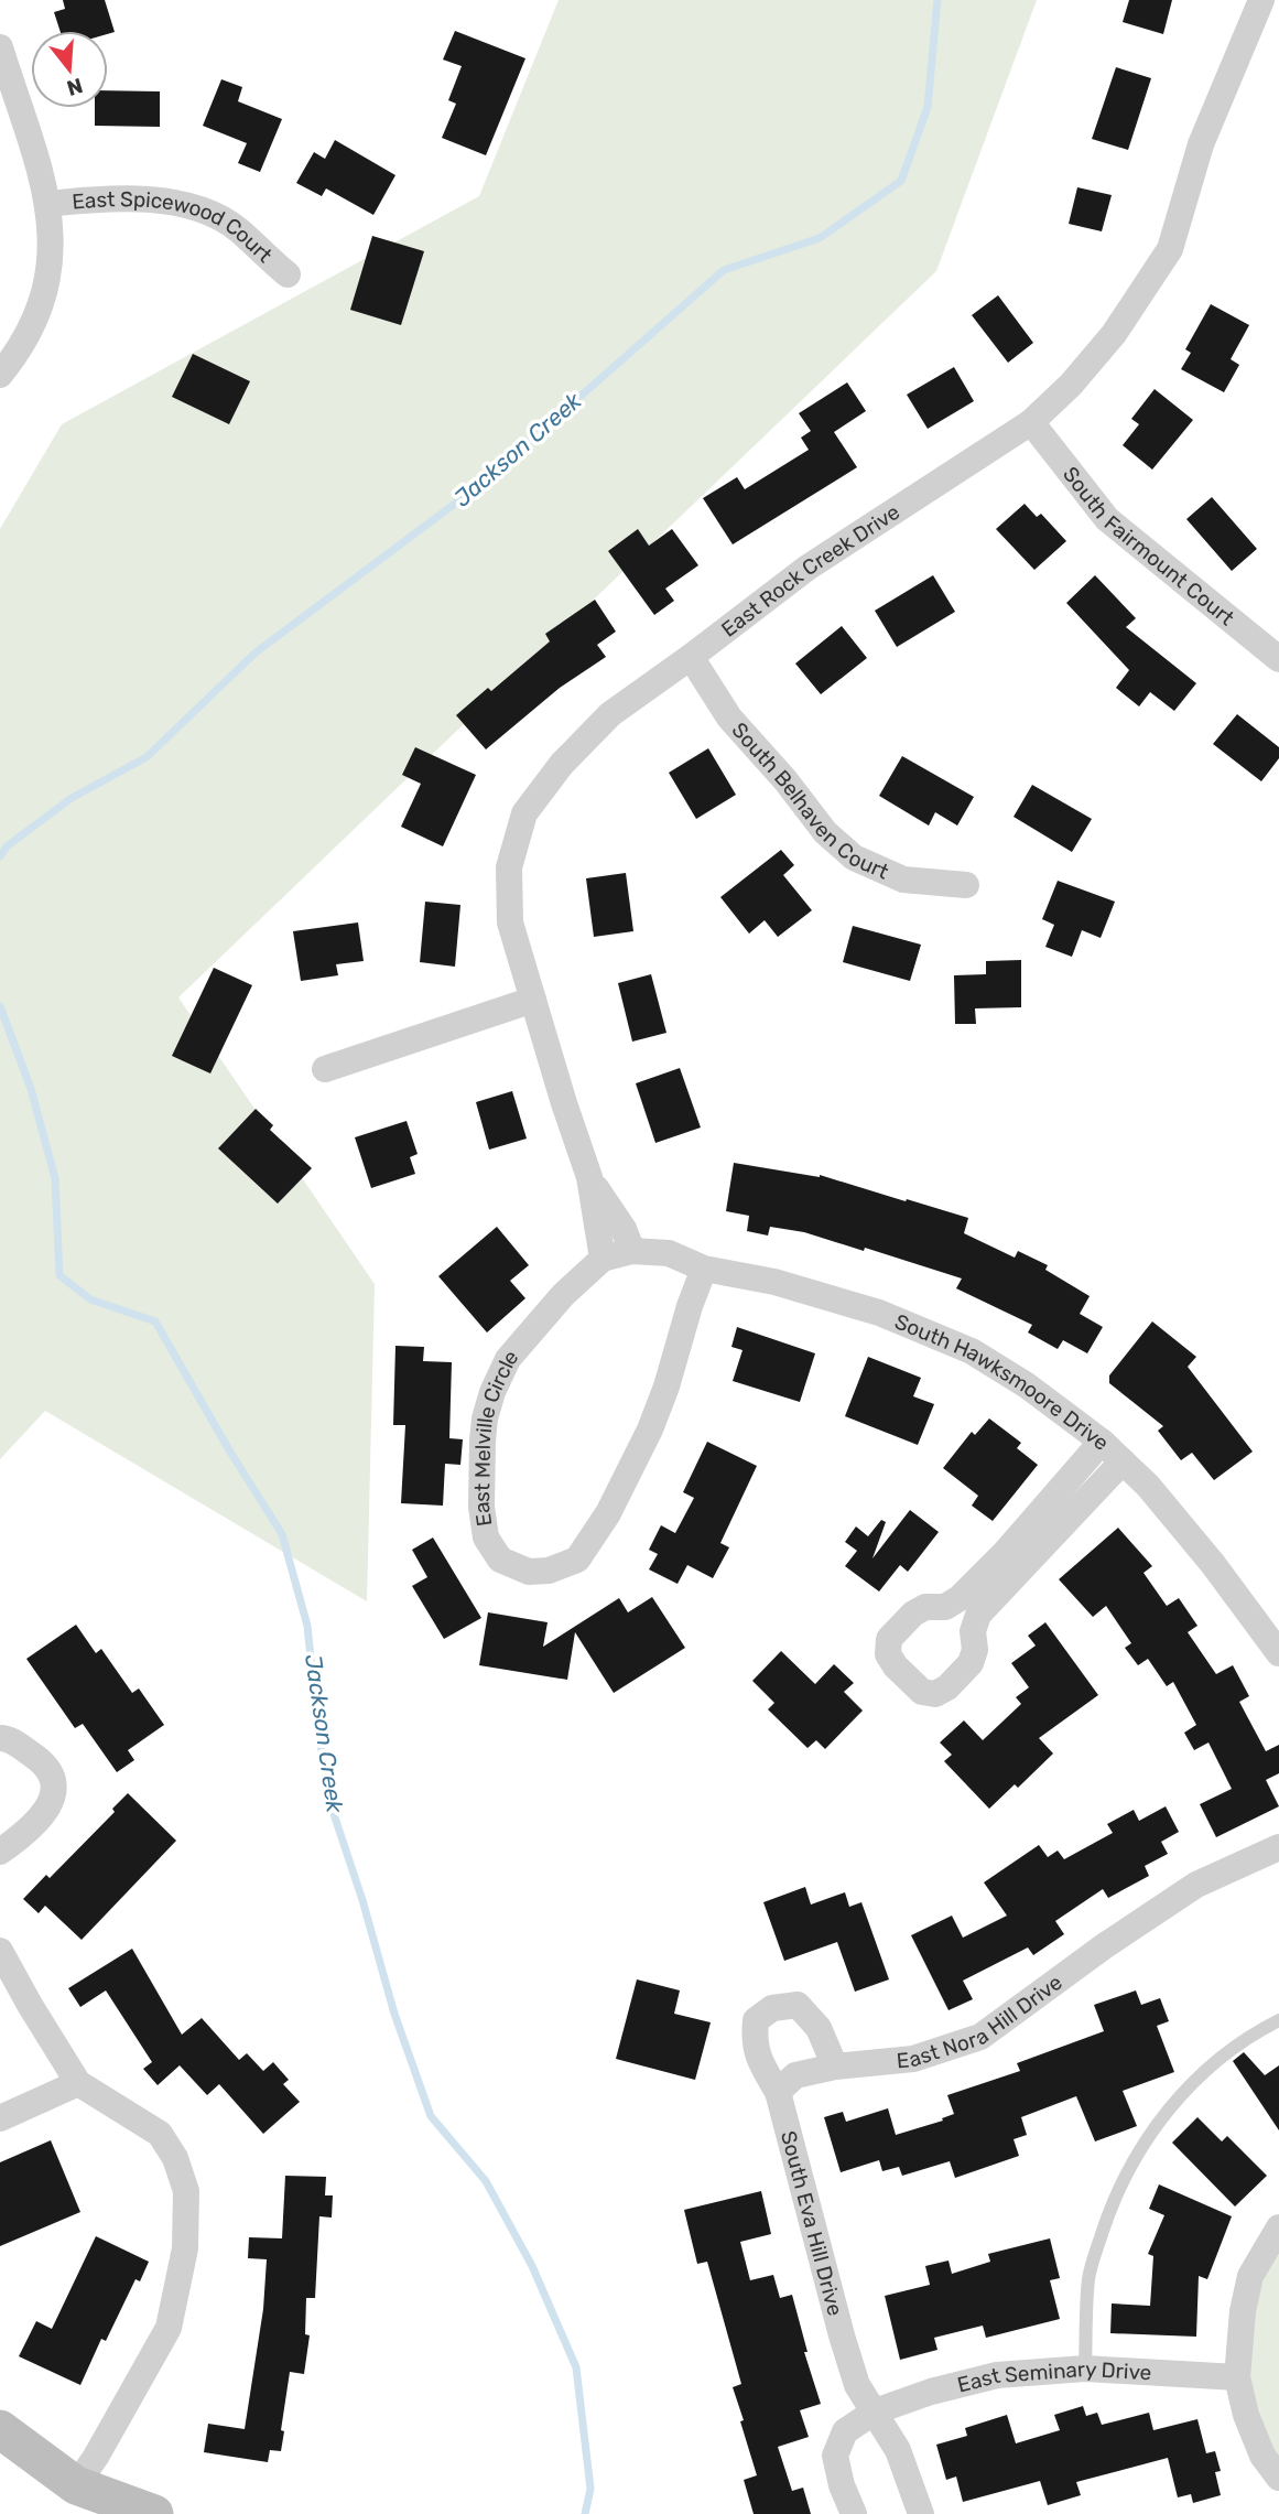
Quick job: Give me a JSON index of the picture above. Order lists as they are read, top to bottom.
{
  "streets": {
    "street": [
      "East Spicewood Court",
      "South Fairmount Court",
      "East Rock Creek Drive",
      "South Belhaven Court",
      "South Hawksmoore Drive",
      "East Melville Circle",
      "East Nora Hill Drive",
      "South Eva Hill Drive",
      "East Seminary Drive"
    ]
  },
  "crossings": [
    ["South Fairmount Court", "East Rock Creek Drive"],
    ["East Rock Creek Drive", "South Belhaven Court"],
    ["East Rock Creek Drive", "South Hawksmoore Drive"],
    ["East Rock Creek Drive", "East Melville Circle"],
    ["South Hawksmoore Drive", "East Melville Circle"],
    ["South Eva Hill Drive", "East Seminary Drive"]
  ],
  "water": ["Jackson Creek"],
  "north": "bottom"
}
